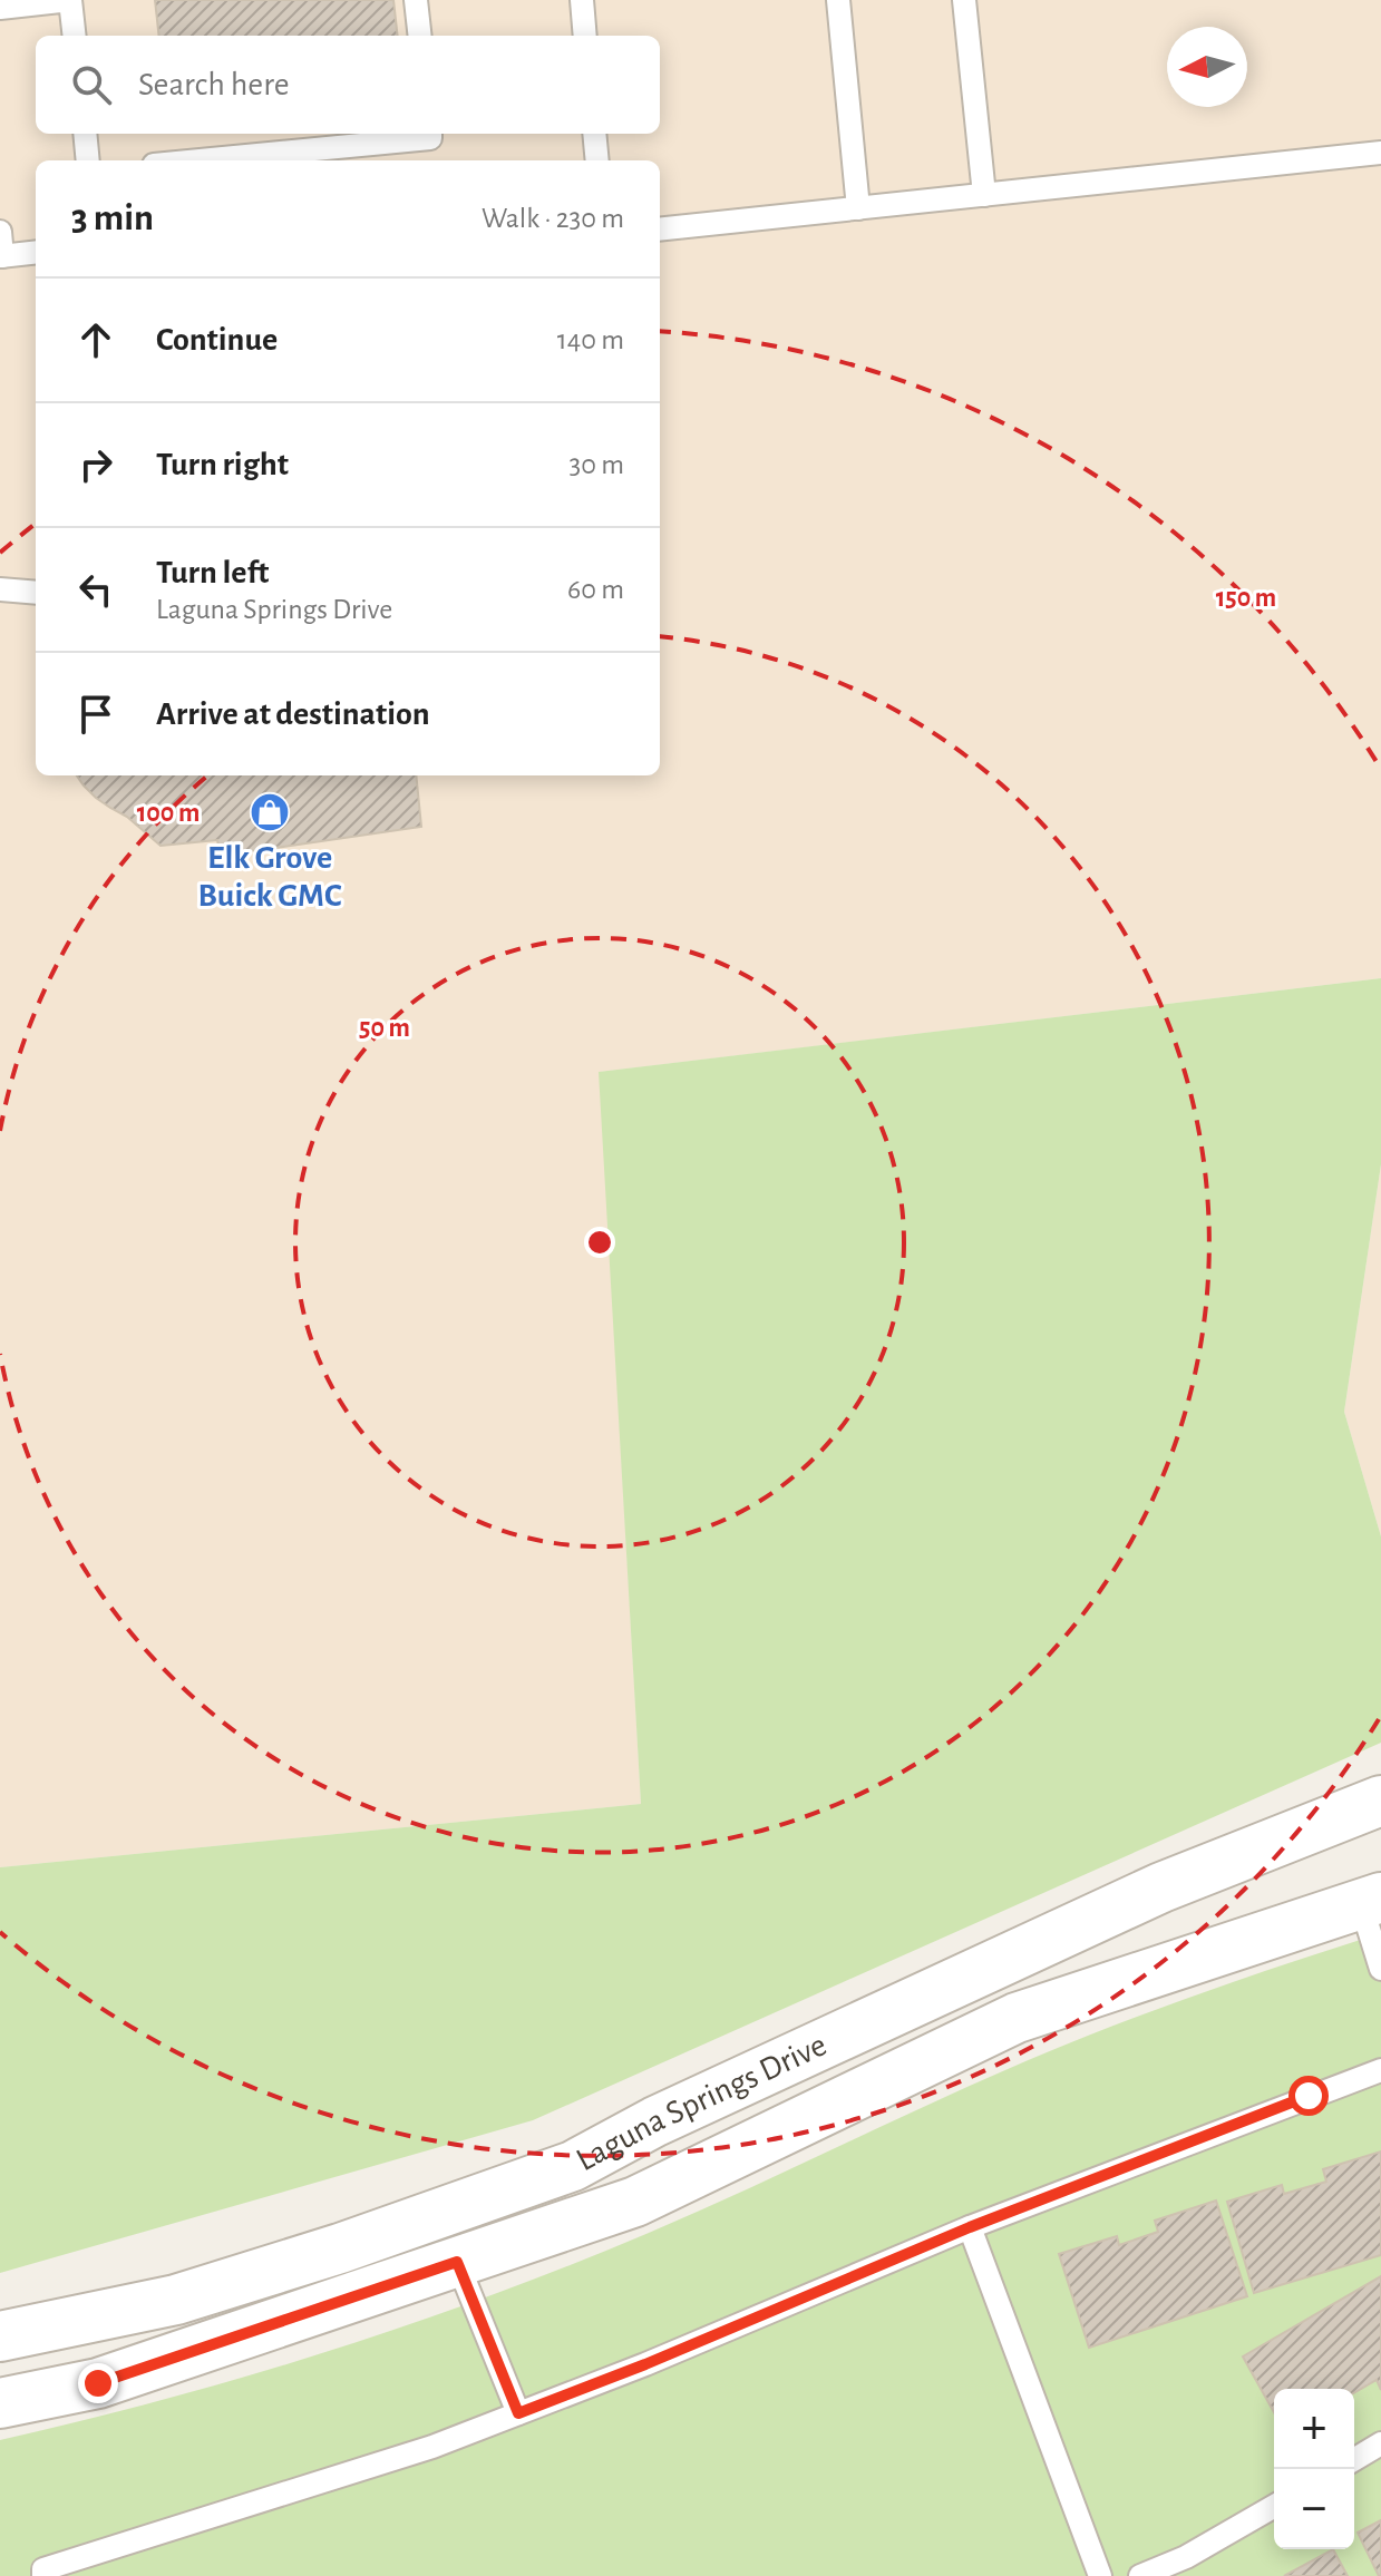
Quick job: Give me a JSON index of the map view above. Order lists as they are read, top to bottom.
{
  "streets": {
    "street": ["Laguna Springs Drive"]
  },
  "places": {
    "shop": ["Elk Grove Buick GMC"]
  },
  "north": "left",
  "page": {
    "search": "Search here",
    "heading": ["3 min", "Walk · 230 m"],
    "list": [
      ["Continue", "140 m"],
      ["Turn right", "30 m"],
      ["Turn left", "Laguna Springs Drive", "60 m"],
      "Arrive at destination"
    ],
    "map_buttons": ["+", "−"]
  },
  "rings": ["150 m", "100 m", "50 m"]
}
